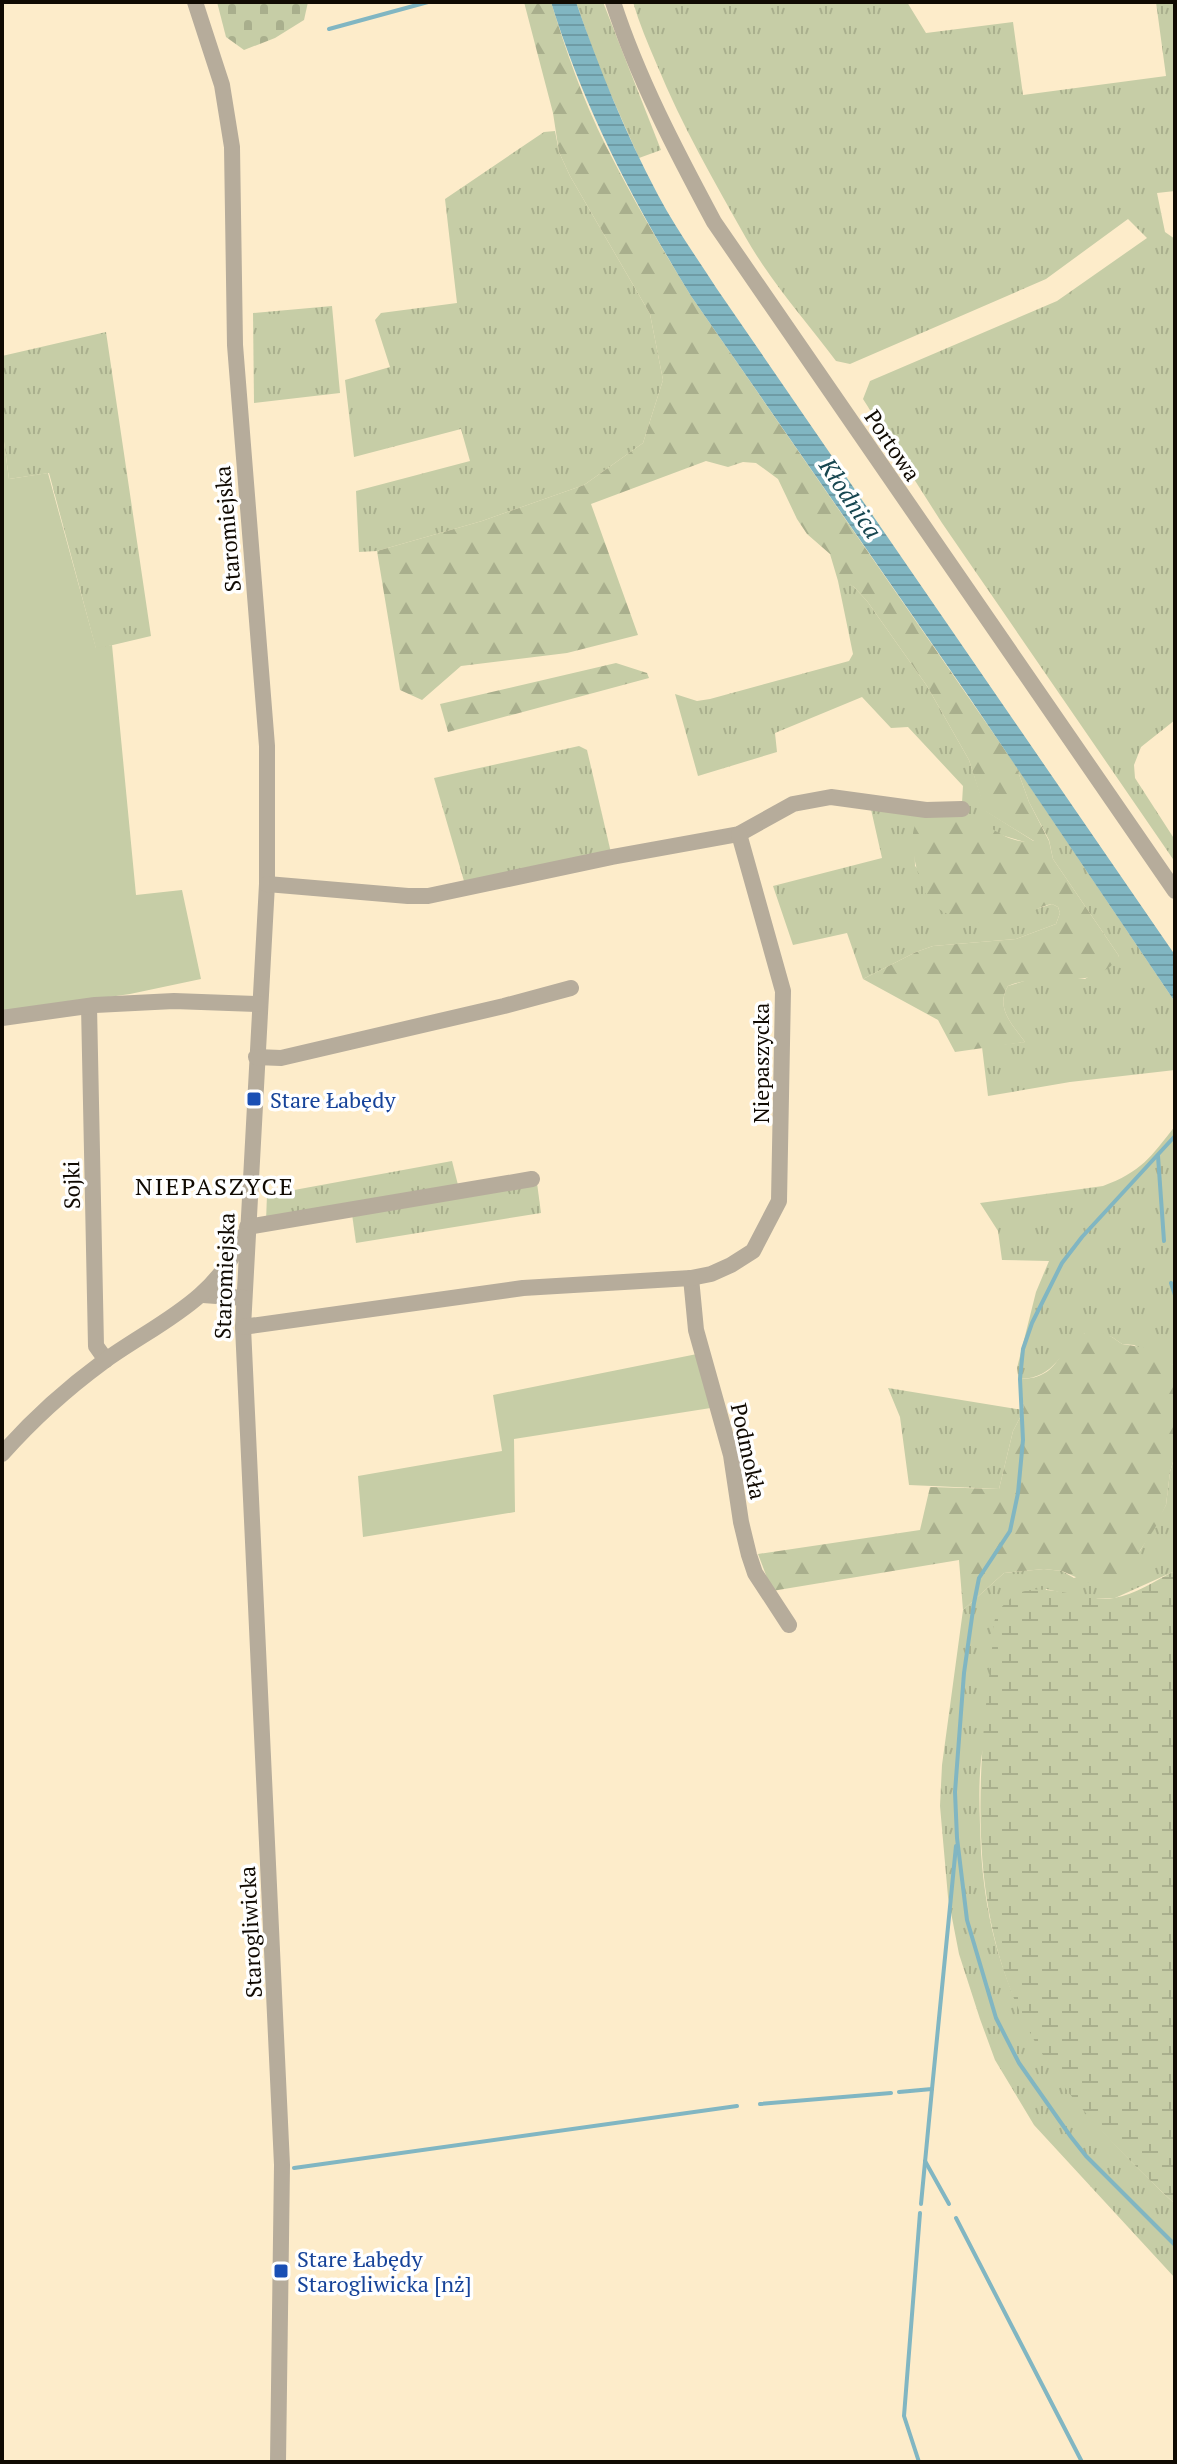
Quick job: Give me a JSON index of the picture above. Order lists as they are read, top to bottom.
{
  "streets": {
    "street": [
      "Portowa",
      "Staromiejska",
      "Niepaszycka",
      "Sojki",
      "Podmokła",
      "Starogliwicka"
    ]
  },
  "crossings": [
    ["Staromiejska", "Niepaszycka"],
    ["Staromiejska", "Starogliwicka"],
    ["Niepaszycka", "Podmokła"]
  ],
  "districts": ["NIEPASZYCE"],
  "water": ["Kłodnica"],
  "places": {
    "transit": ["Stare Łabędy", "Stare Łabędy Starogliwicka [nż]"]
  }
}
